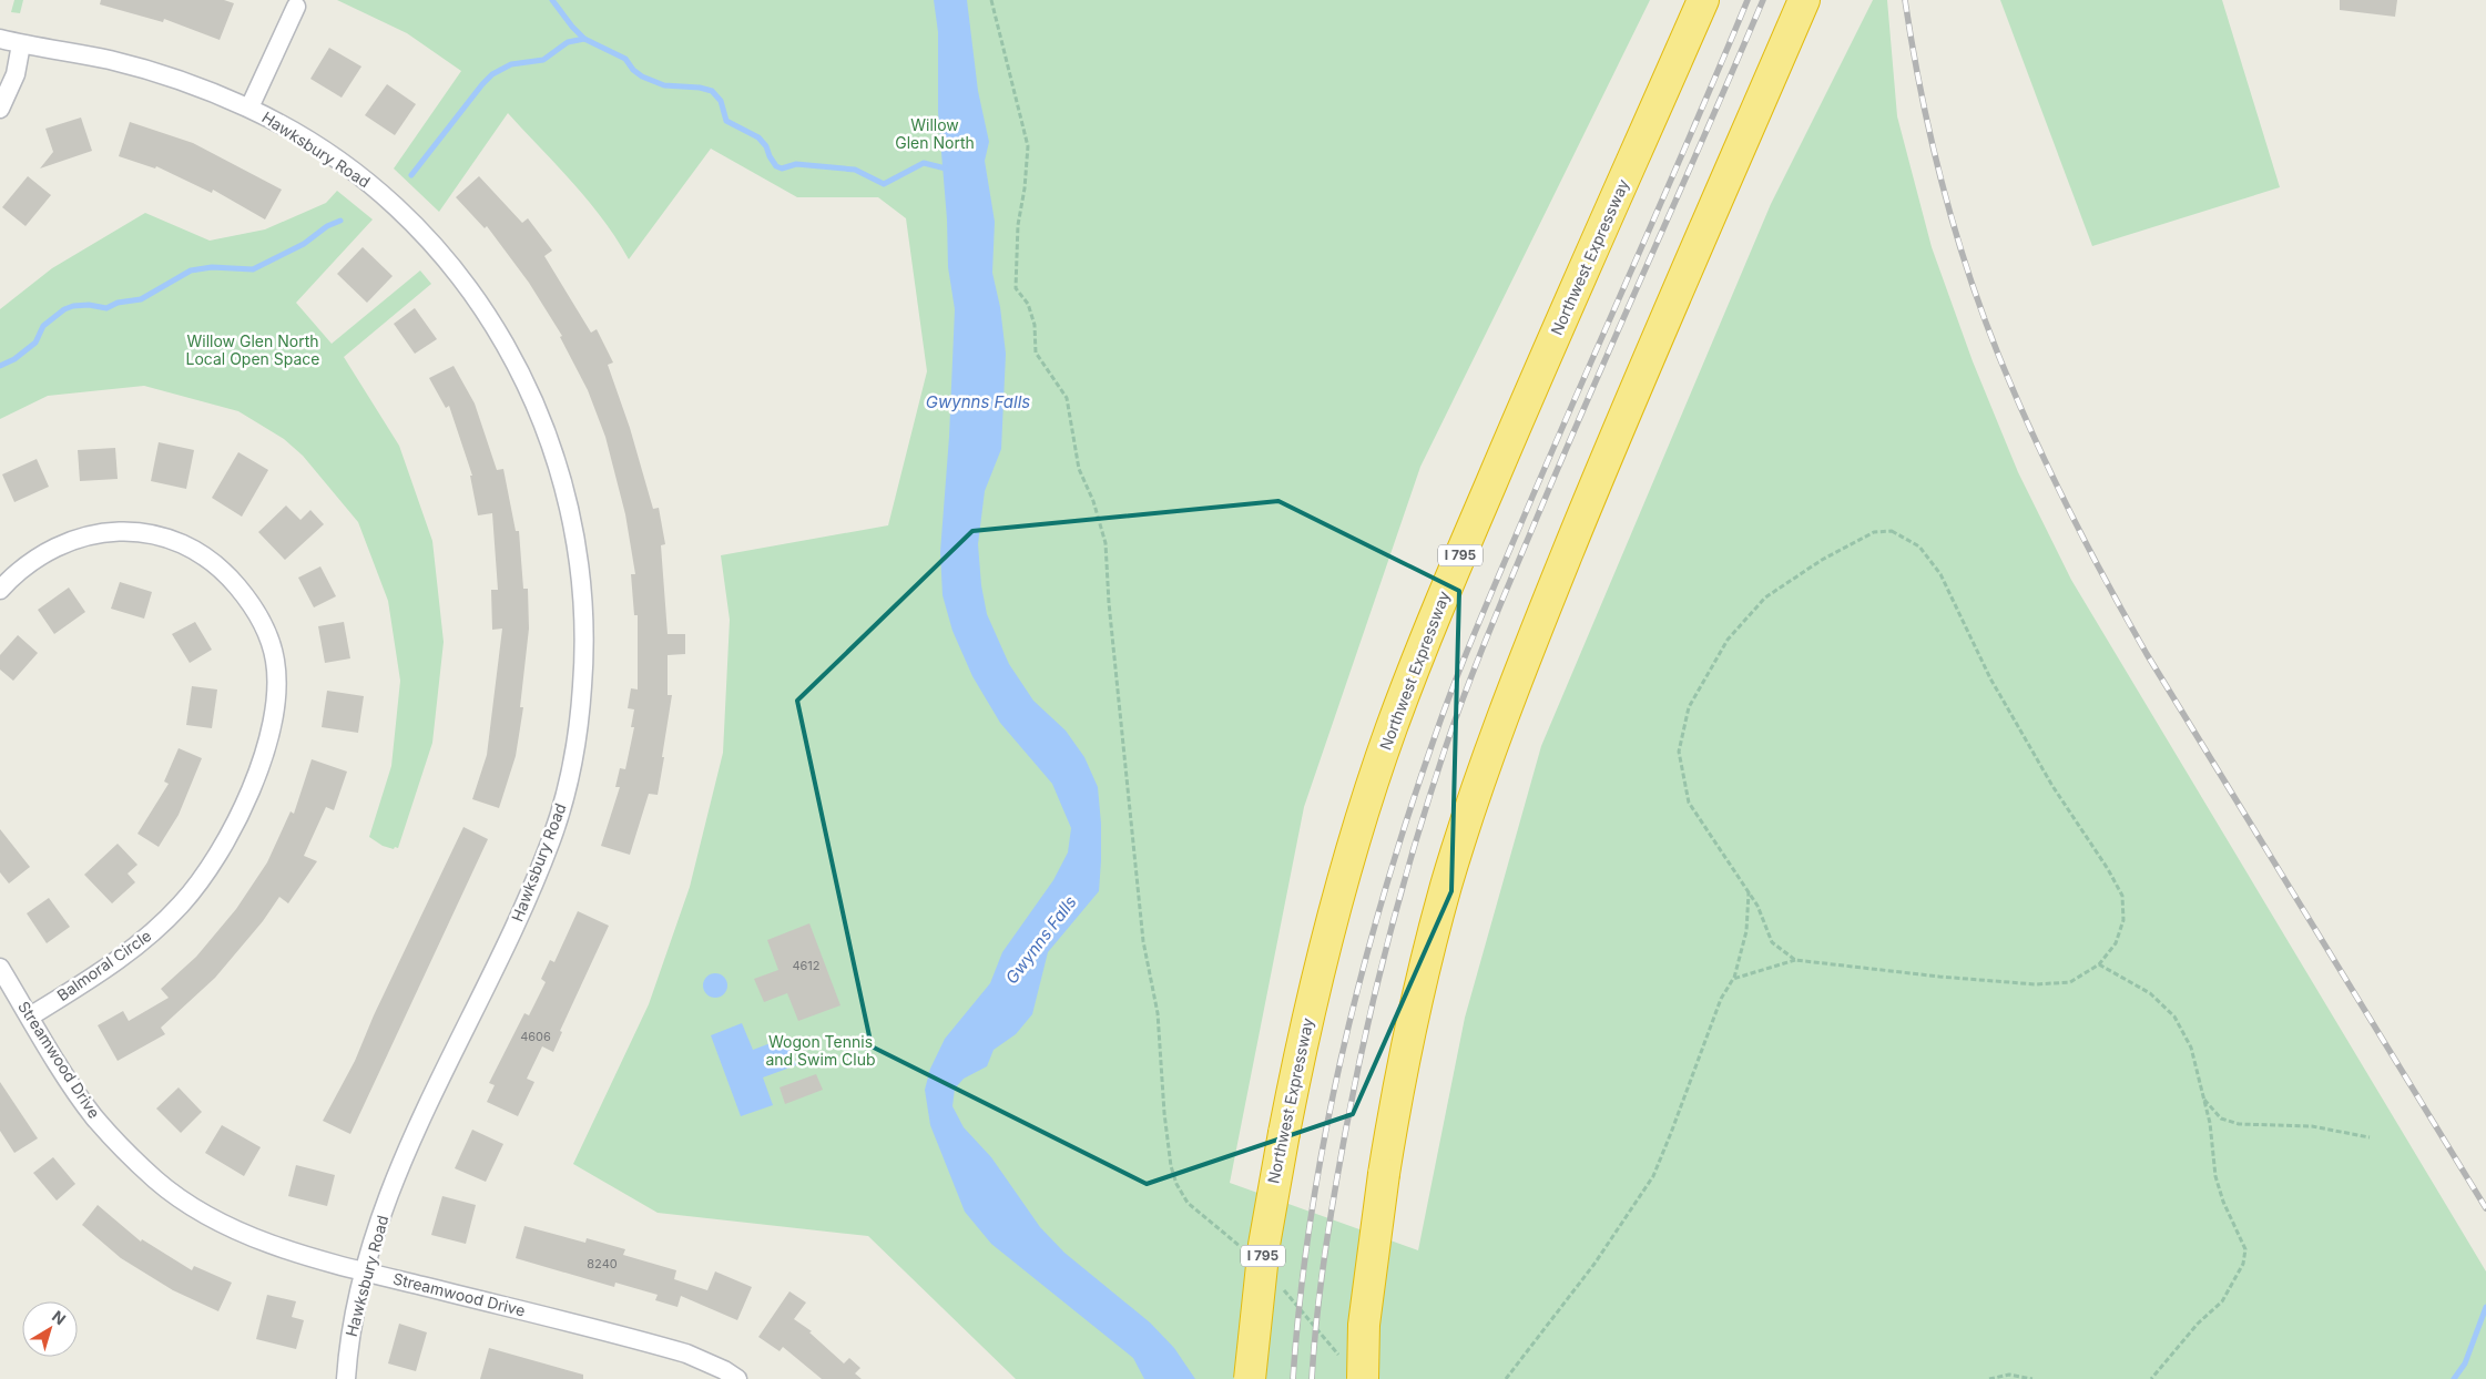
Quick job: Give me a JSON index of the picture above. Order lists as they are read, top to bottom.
{
  "streets": {
    "highway": ["Northwest Expressway", "I 795"],
    "street": ["Hawksbury Road", "Balmoral Circle", "Streamwood Drive"]
  },
  "crossings": [
    ["Hawksbury Road", "Streamwood Drive"],
    ["Balmoral Circle", "Streamwood Drive"]
  ],
  "water": ["Gwynns Falls"],
  "parks": ["Willow Glen North", "Willow Glen North Local Open Space", "Wogon Tennis and Swim Club"],
  "house_numbers": ["4612", "4606", "8240"],
  "north": "top right"
}
